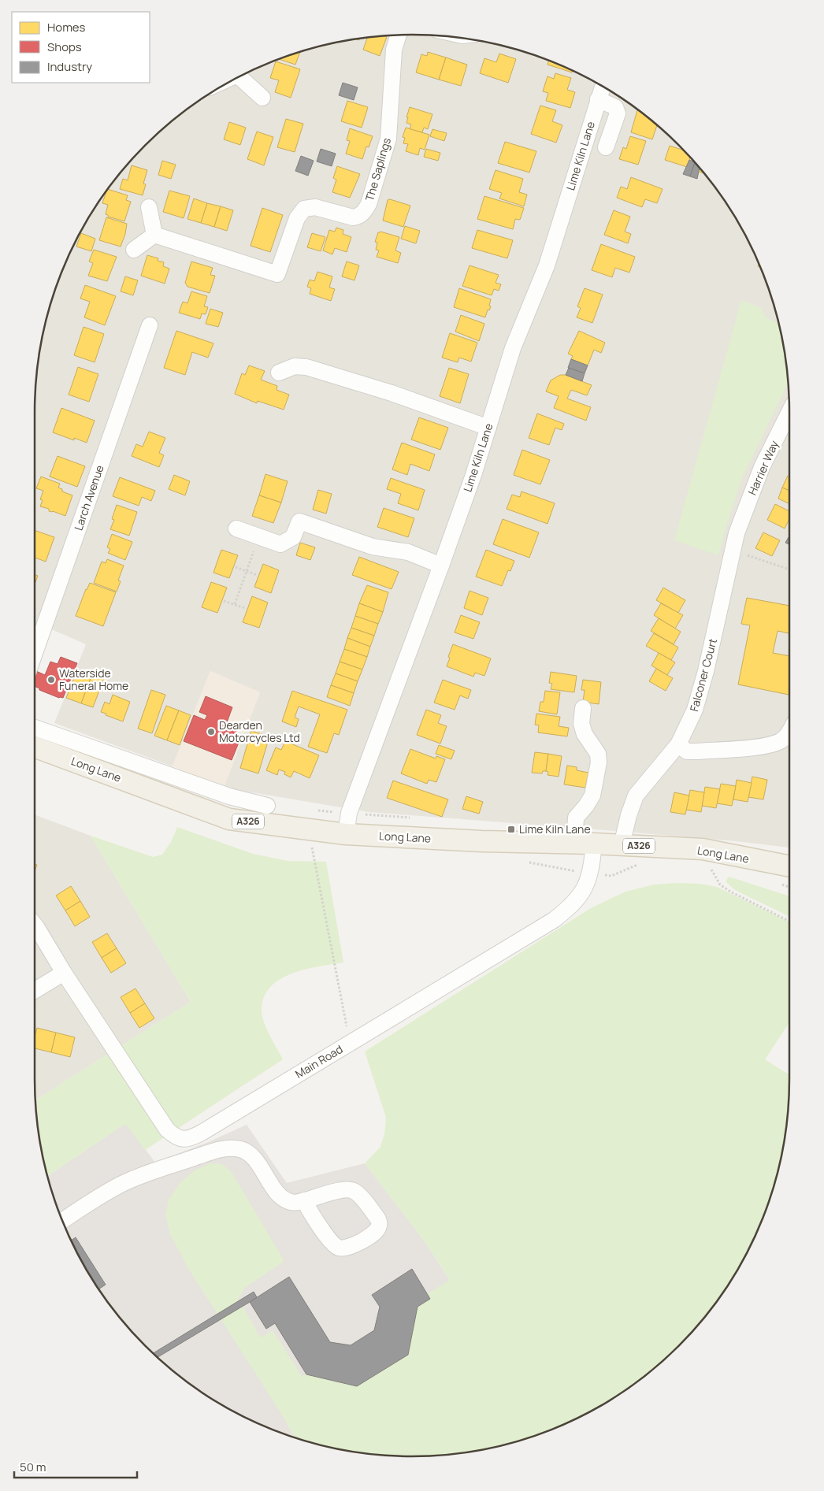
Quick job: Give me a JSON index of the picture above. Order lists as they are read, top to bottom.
{
  "streets": {
    "main road": ["Long Lane", "A326"],
    "street": [
      "Lime Kiln Lane",
      "The Saplings",
      "Harrier Way",
      "Larch Avenue",
      "Falconer Court",
      "Main Road"
    ]
  },
  "crossings": [
    ["Lime Kiln Lane", "Long Lane"],
    ["Harrier Way", "Falconer Court"],
    ["Falconer Court", "Long Lane"],
    ["Long Lane", "Main Road"]
  ],
  "places": {
    "other": ["Waterside Funeral Home", "Dearden Motorcycles Ltd"],
    "transit": ["Lime Kiln Lane"]
  },
  "legend": ["Homes", "Shops", "Industry"],
  "scale_bar": "50 m"
}
